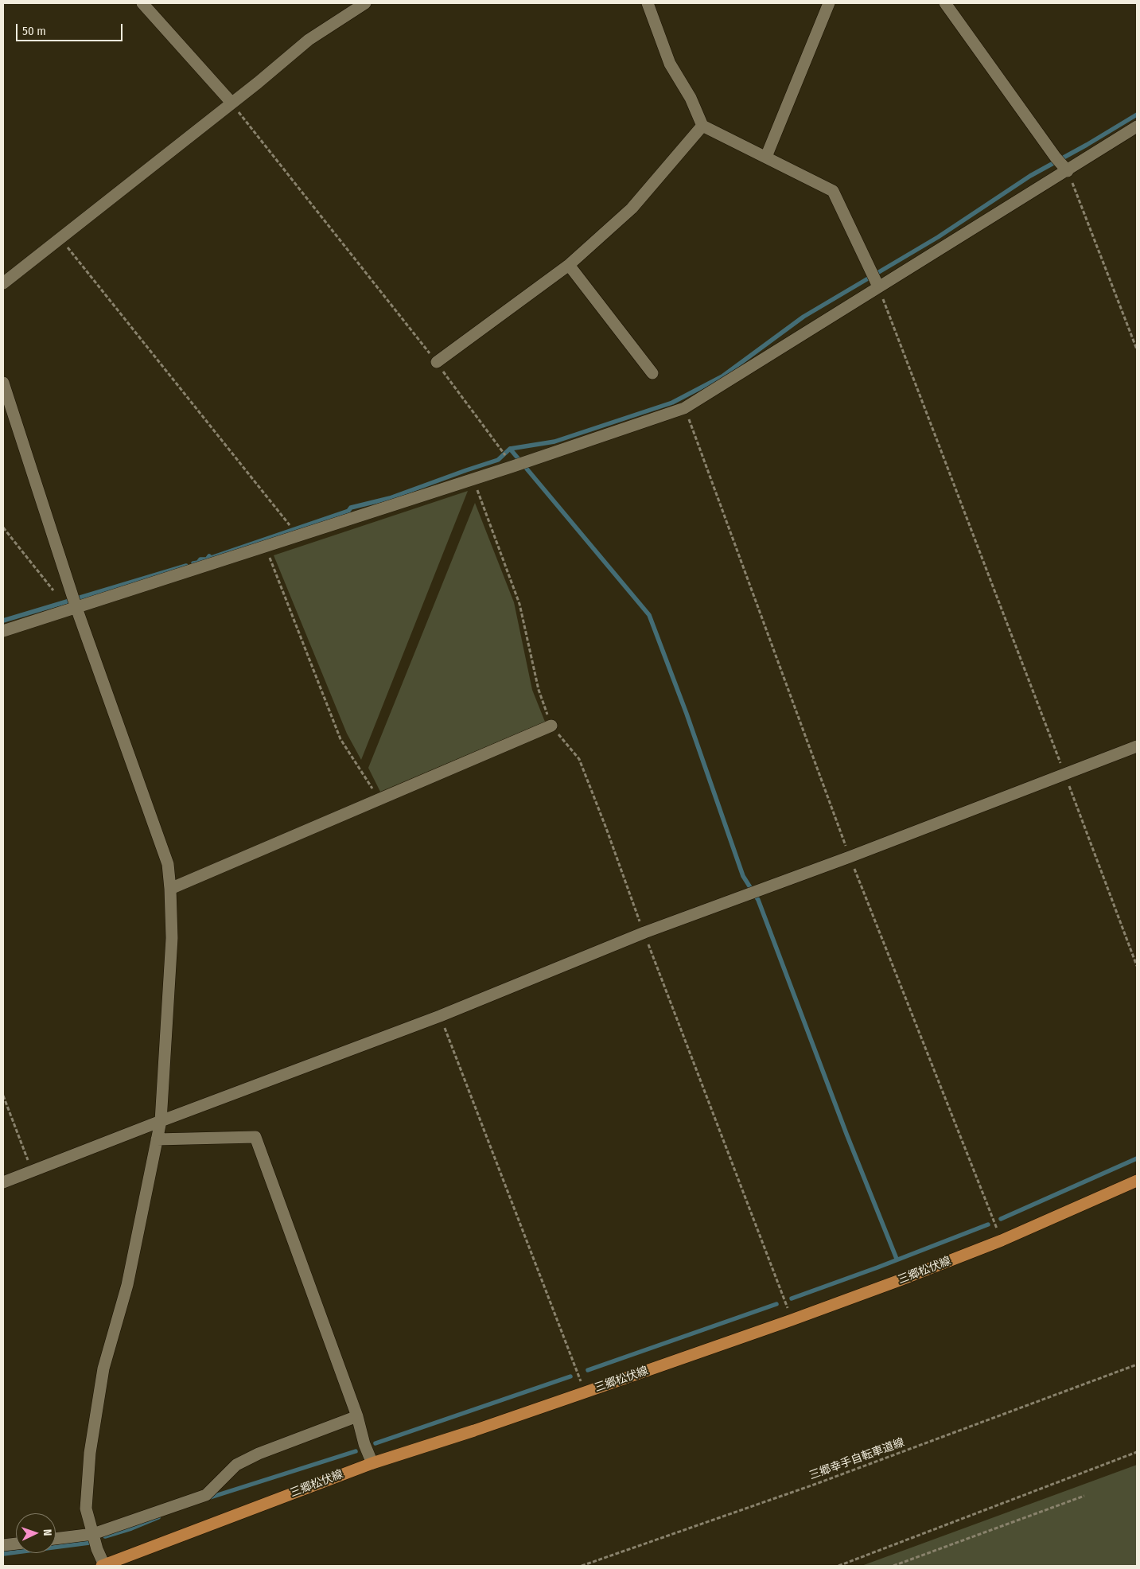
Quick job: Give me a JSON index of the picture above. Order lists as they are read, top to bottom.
{
  "streets": {
    "main road": ["三郷松伏線"],
    "path": ["三郷幸手自転車道線"]
  },
  "scale_bar": "50 m",
  "north": "right"
}
